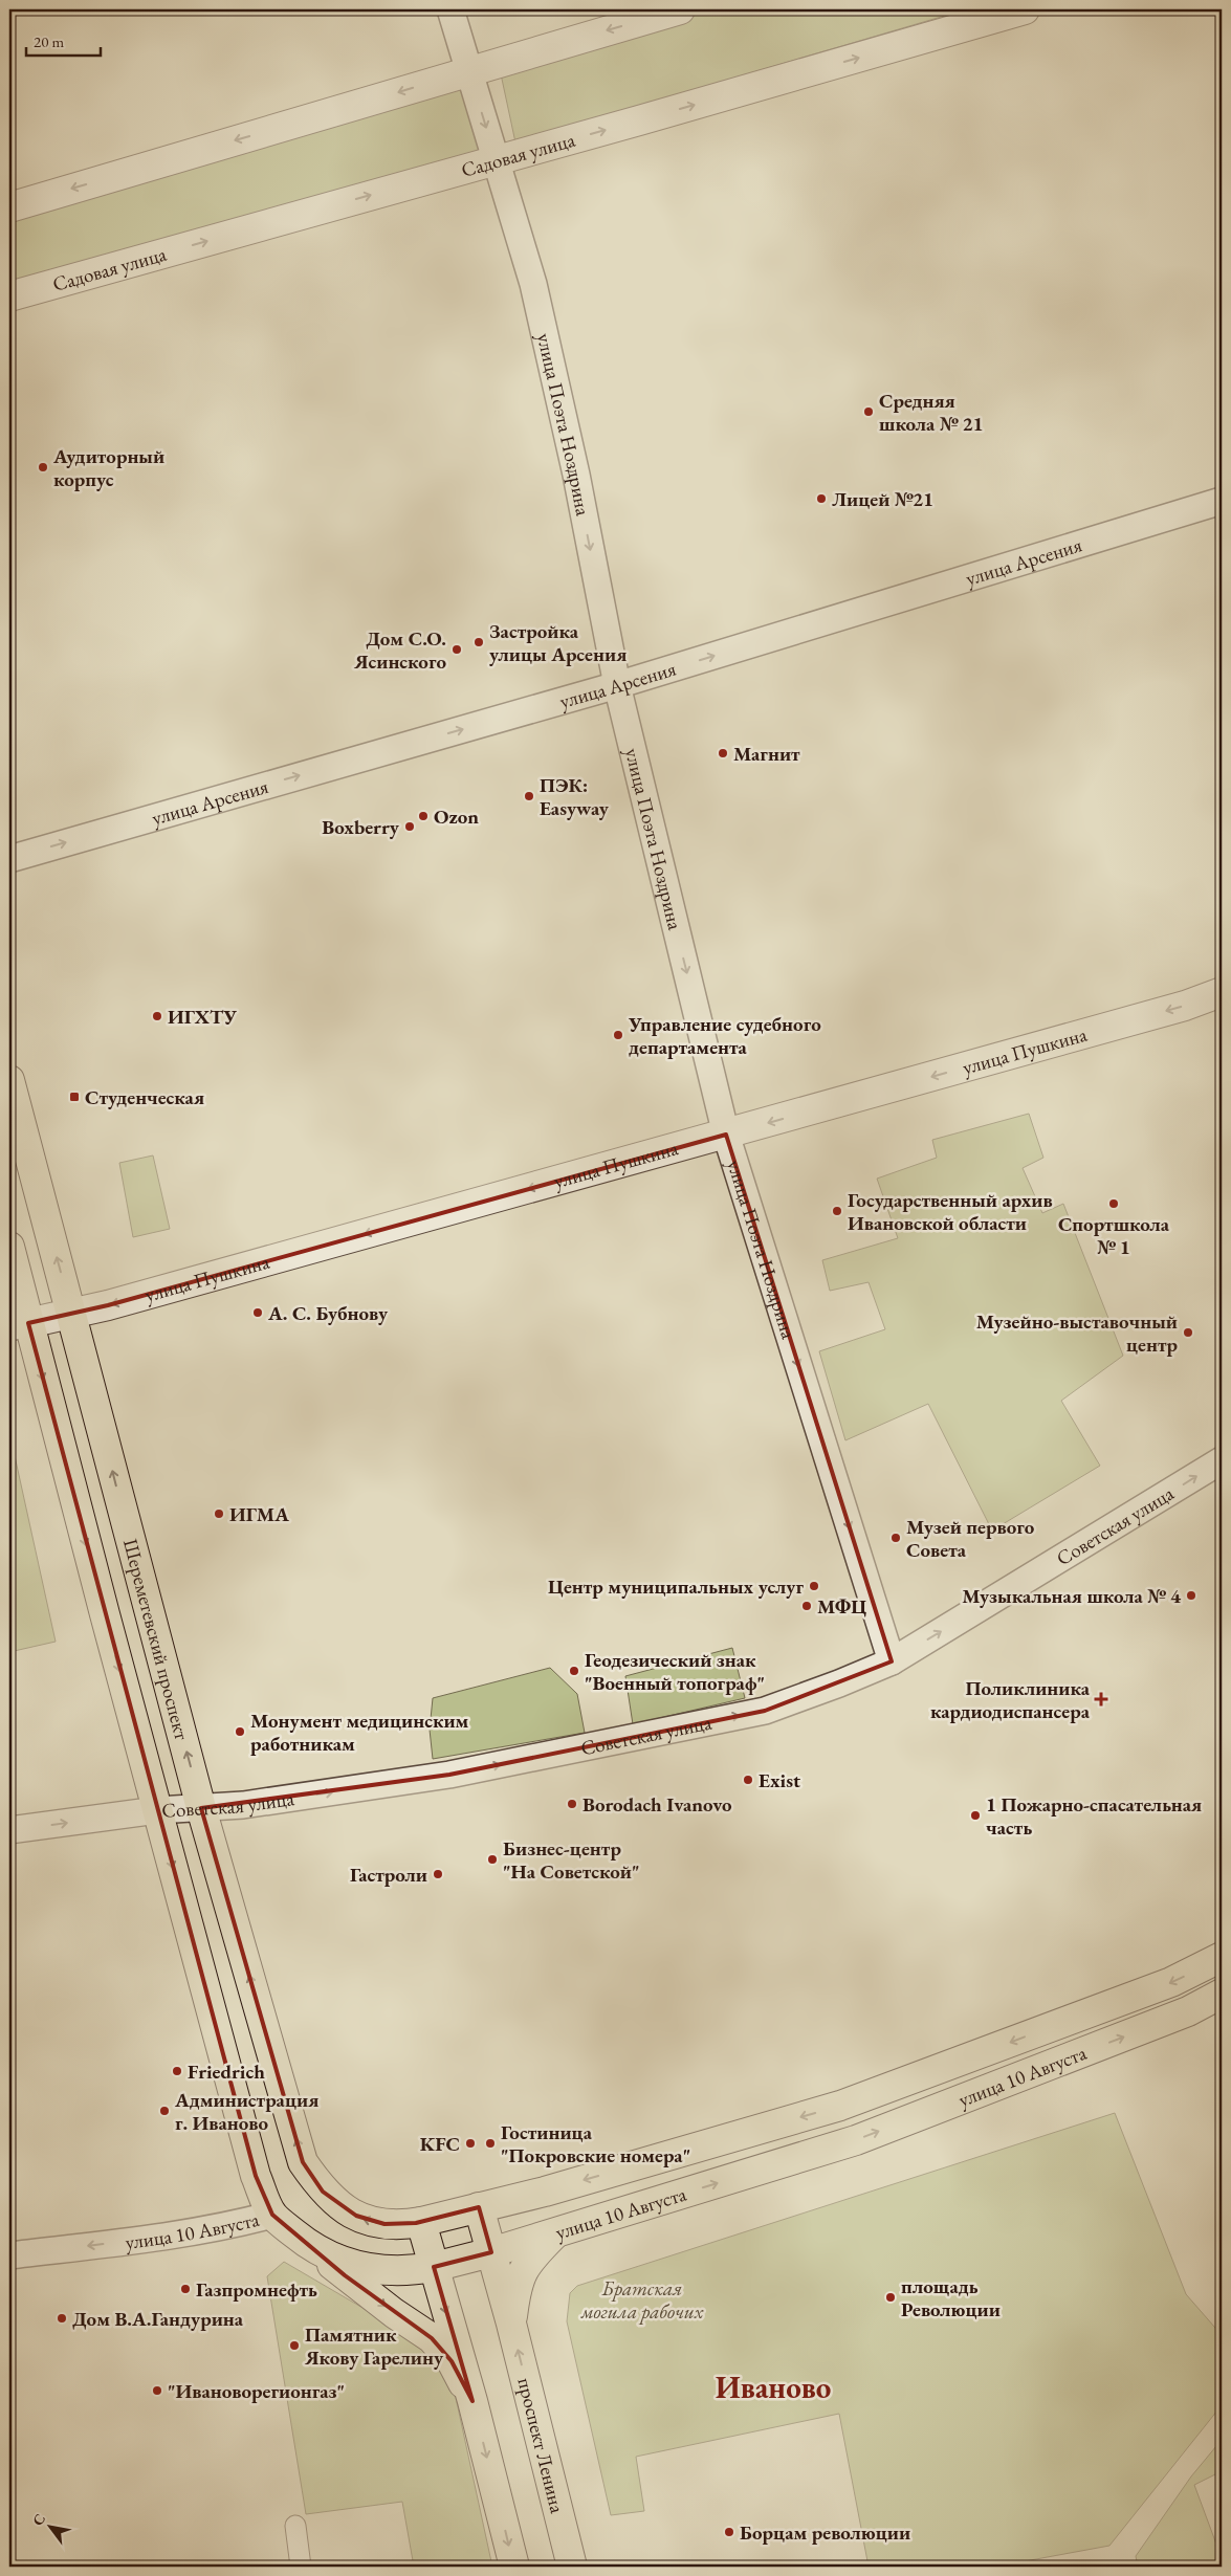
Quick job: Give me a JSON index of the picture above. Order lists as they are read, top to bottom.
{
  "streets": {
    "main road": ["Шереметевский проспект", "улица 10 Августа", "проспект Ленина"],
    "street": [
      "Садовая улица",
      "улица Поэта Ноздрина",
      "улица Арсения",
      "улица Пушкина",
      "Советская улица"
    ]
  },
  "crossings": [
    ["Садовая улица", "улица Поэта Ноздрина"],
    ["улица Поэта Ноздрина", "улица Арсения"],
    ["улица Поэта Ноздрина", "улица Пушкина"],
    ["улица Поэта Ноздрина", "Советская улица"],
    ["улица Пушкина", "Шереметевский проспект"],
    ["Советская улица", "Шереметевский проспект"],
    ["Шереметевский проспект", "улица 10 Августа"],
    ["улица 10 Августа", "проспект Ленина"]
  ],
  "one_way": [
    "улица Поэта Ноздрина",
    "улица Арсения",
    "улица Пушкина",
    "Советская улица"
  ],
  "districts": ["Иваново"],
  "parks": ["Братская могила рабочих"],
  "places": {
    "other": [
      "Средняя школа № 21",
      "Аудиторный корпус",
      "Лицей №21",
      "Застройка улицы Арсения",
      "Дом С.О. Ясинского",
      "Магнит",
      "ПЭК: Easyway",
      "Ozon",
      "Boxberry",
      "ИГХТУ",
      "Управление судебного департамента",
      "Спортшкола № 1",
      "Государственный архив Ивановской области",
      "А. С. Бубнову",
      "Музейно-выставочный центр",
      "ИГМА",
      "Музей первого Совета",
      "Центр муниципальных услуг",
      "Музыкальная школа № 4",
      "МФЦ",
      "Геодезический знак \"Военный топограф\"",
      "Монумент медицинским работникам",
      "Exist",
      "Borodach Ivanovo",
      "1 Пожарно-спасательная часть",
      "Бизнес-центр \"На Советской\"",
      "Гастроли",
      "Friedrich",
      "Администрация г. Иваново",
      "KFC",
      "Гостиница \"Покровские номера\"",
      "Газпромнефть",
      "площадь Революции",
      "Дом В.А.Гандурина",
      "Памятник Якову Гарелину",
      "\"Ивановорегионгаз\"",
      "Борцам революции"
    ],
    "transit": ["Студенческая"],
    "health": ["Поликлиника кардиодиспансера"]
  },
  "scale_bar": "20 m",
  "north": "top left"
}
